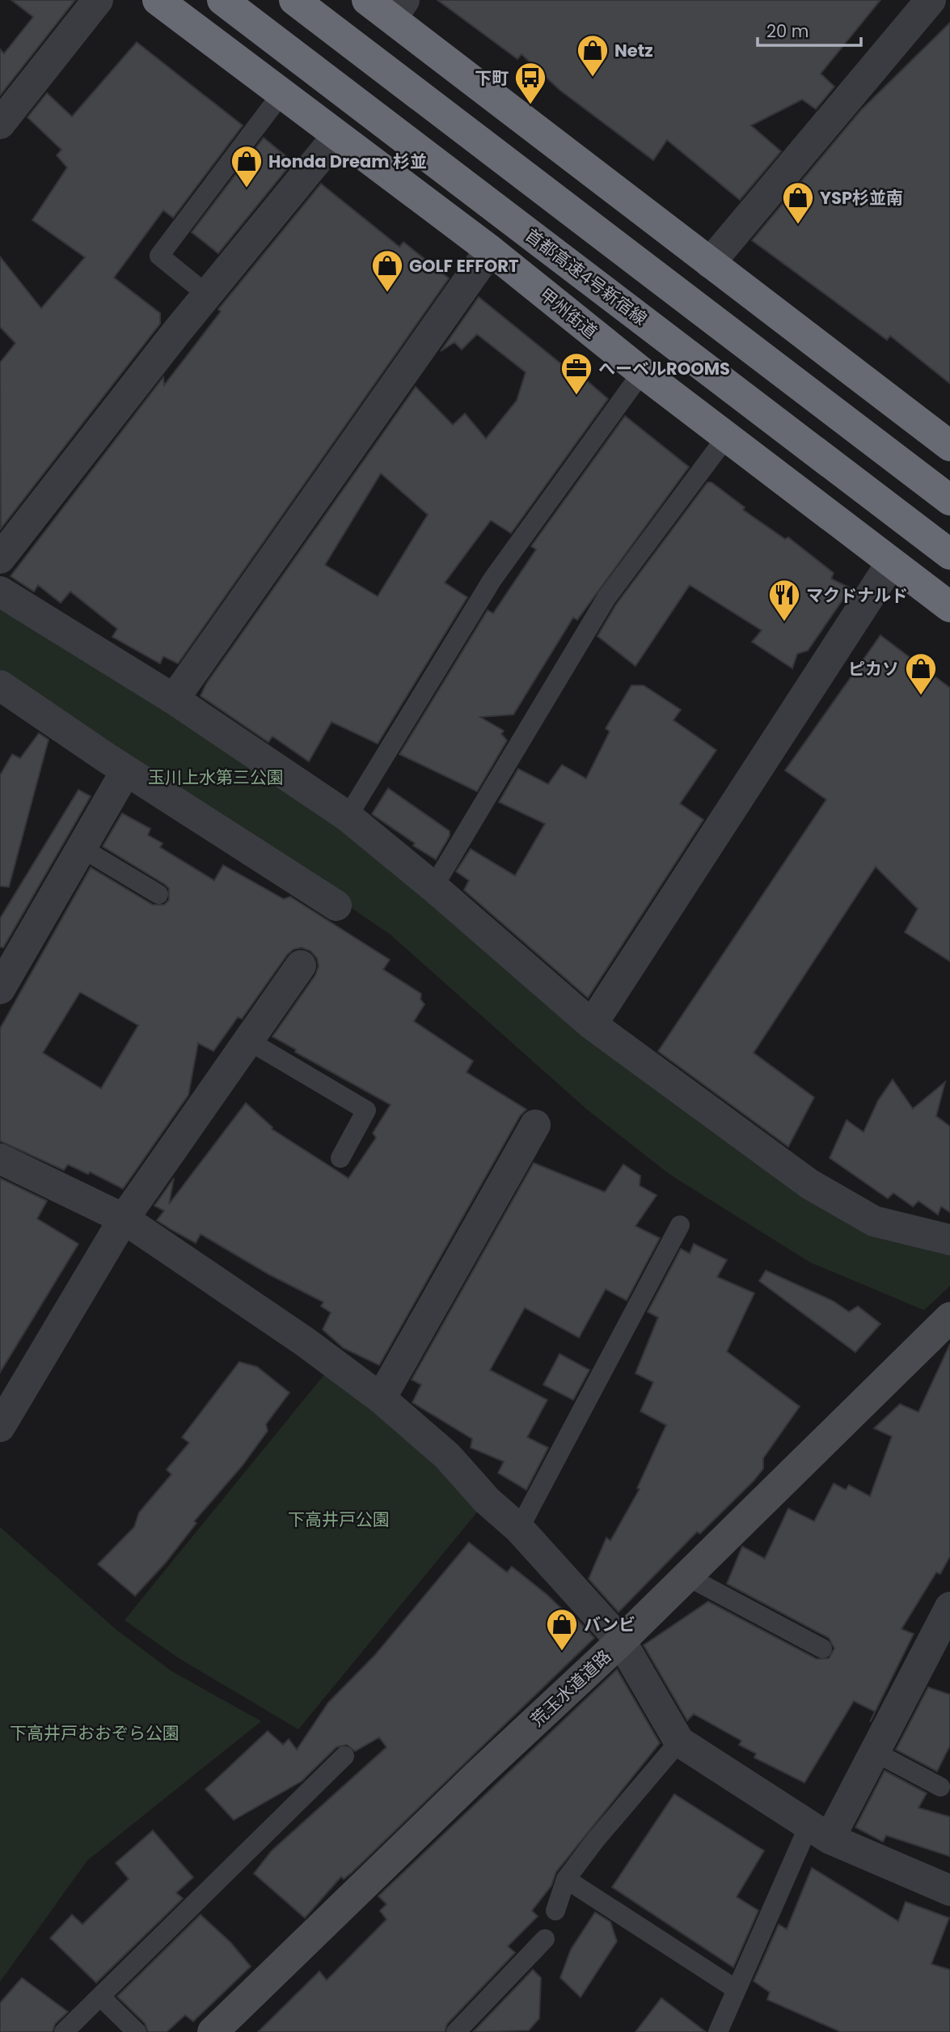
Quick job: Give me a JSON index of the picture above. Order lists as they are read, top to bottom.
{
  "streets": {
    "highway": ["首都高速4号新宿線", "甲州街道"],
    "main road": ["荒玉水道道路"]
  },
  "parks": ["玉川上水第三公園", "下高井戸公園", "下高井戸おおぞら公園"],
  "places": {
    "shop": [
      "Netz",
      "Honda Dream 杉並",
      "YSP杉並南",
      "GOLF EFFORT",
      "ピカソ",
      "バンビ"
    ],
    "bus stop": ["下町"],
    "office": ["へーベルROOMS"],
    "restaurant": ["マクドナルド"]
  },
  "scale_bar": "20 m"
}
